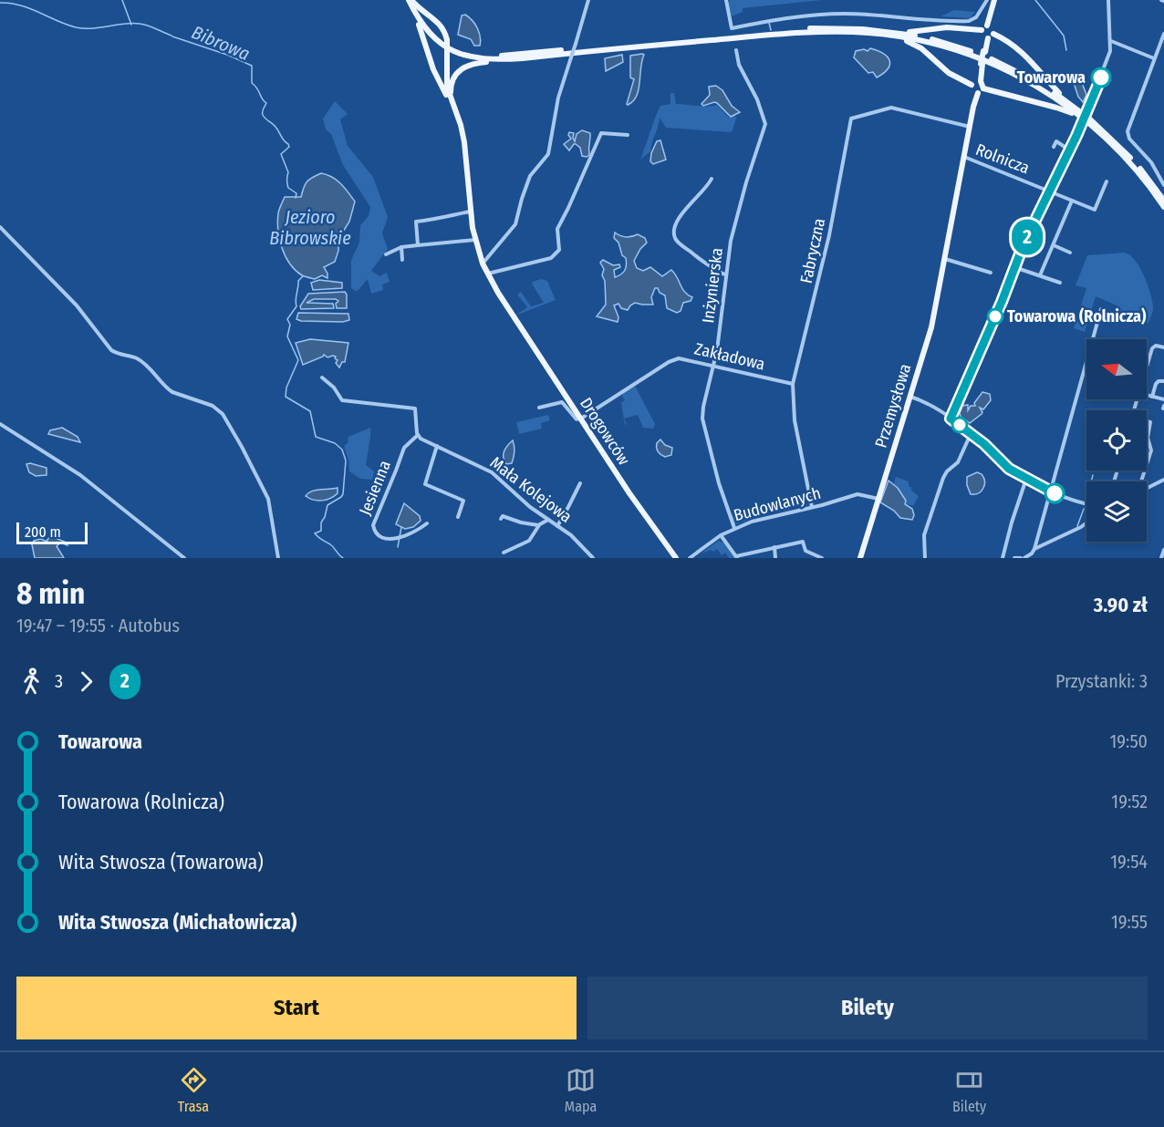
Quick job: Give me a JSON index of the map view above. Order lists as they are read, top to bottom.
{
  "streets": {
    "main road": ["Przemysłowa", "Drogowców"],
    "street": [
      "Rolnicza",
      "Fabryczna",
      "Inżynierska",
      "Zakładowa",
      "Jesienna",
      "Mała Kolejowa",
      "Budowlanych"
    ]
  },
  "crossings": [
    ["Rolnicza", "Przemysłowa"],
    ["Fabryczna", "Zakładowa"],
    ["Fabryczna", "Przemysłowa"],
    ["Fabryczna", "Budowlanych"],
    ["Inżynierska", "Zakładowa"],
    ["Inżynierska", "Budowlanych"],
    ["Zakładowa", "Drogowców"],
    ["Przemysłowa", "Budowlanych"],
    ["Jesienna", "Mała Kolejowa"]
  ],
  "water": ["Bibrowa", "Jezioro Bibrowskie"],
  "places": ["Towarowa", "Towarowa (Rolnicza)"],
  "lines": ["bus line 2"],
  "scale_bar": "200 m",
  "north": "left",
  "page": {
    "on_map": "2",
    "scale": "200 m",
    "heading": ["8 min", "19:47 – 19:55 · Autobus", "3.90 zł"],
    "legs": ["3", "2", "Przystanki: 3"],
    "list": [
      {
        "name": "Towarowa",
        "value": "19:50"
      },
      {
        "name": "Towarowa (Rolnicza)",
        "value": "19:52"
      },
      {
        "name": "Wita Stwosza (Towarowa)",
        "value": "19:54"
      },
      {
        "name": "Wita Stwosza (Michałowicza)",
        "value": "19:55"
      }
    ],
    "buttons": ["Start", "Bilety"],
    "tabs": ["Trasa", "Mapa", "Bilety"]
  }
}
